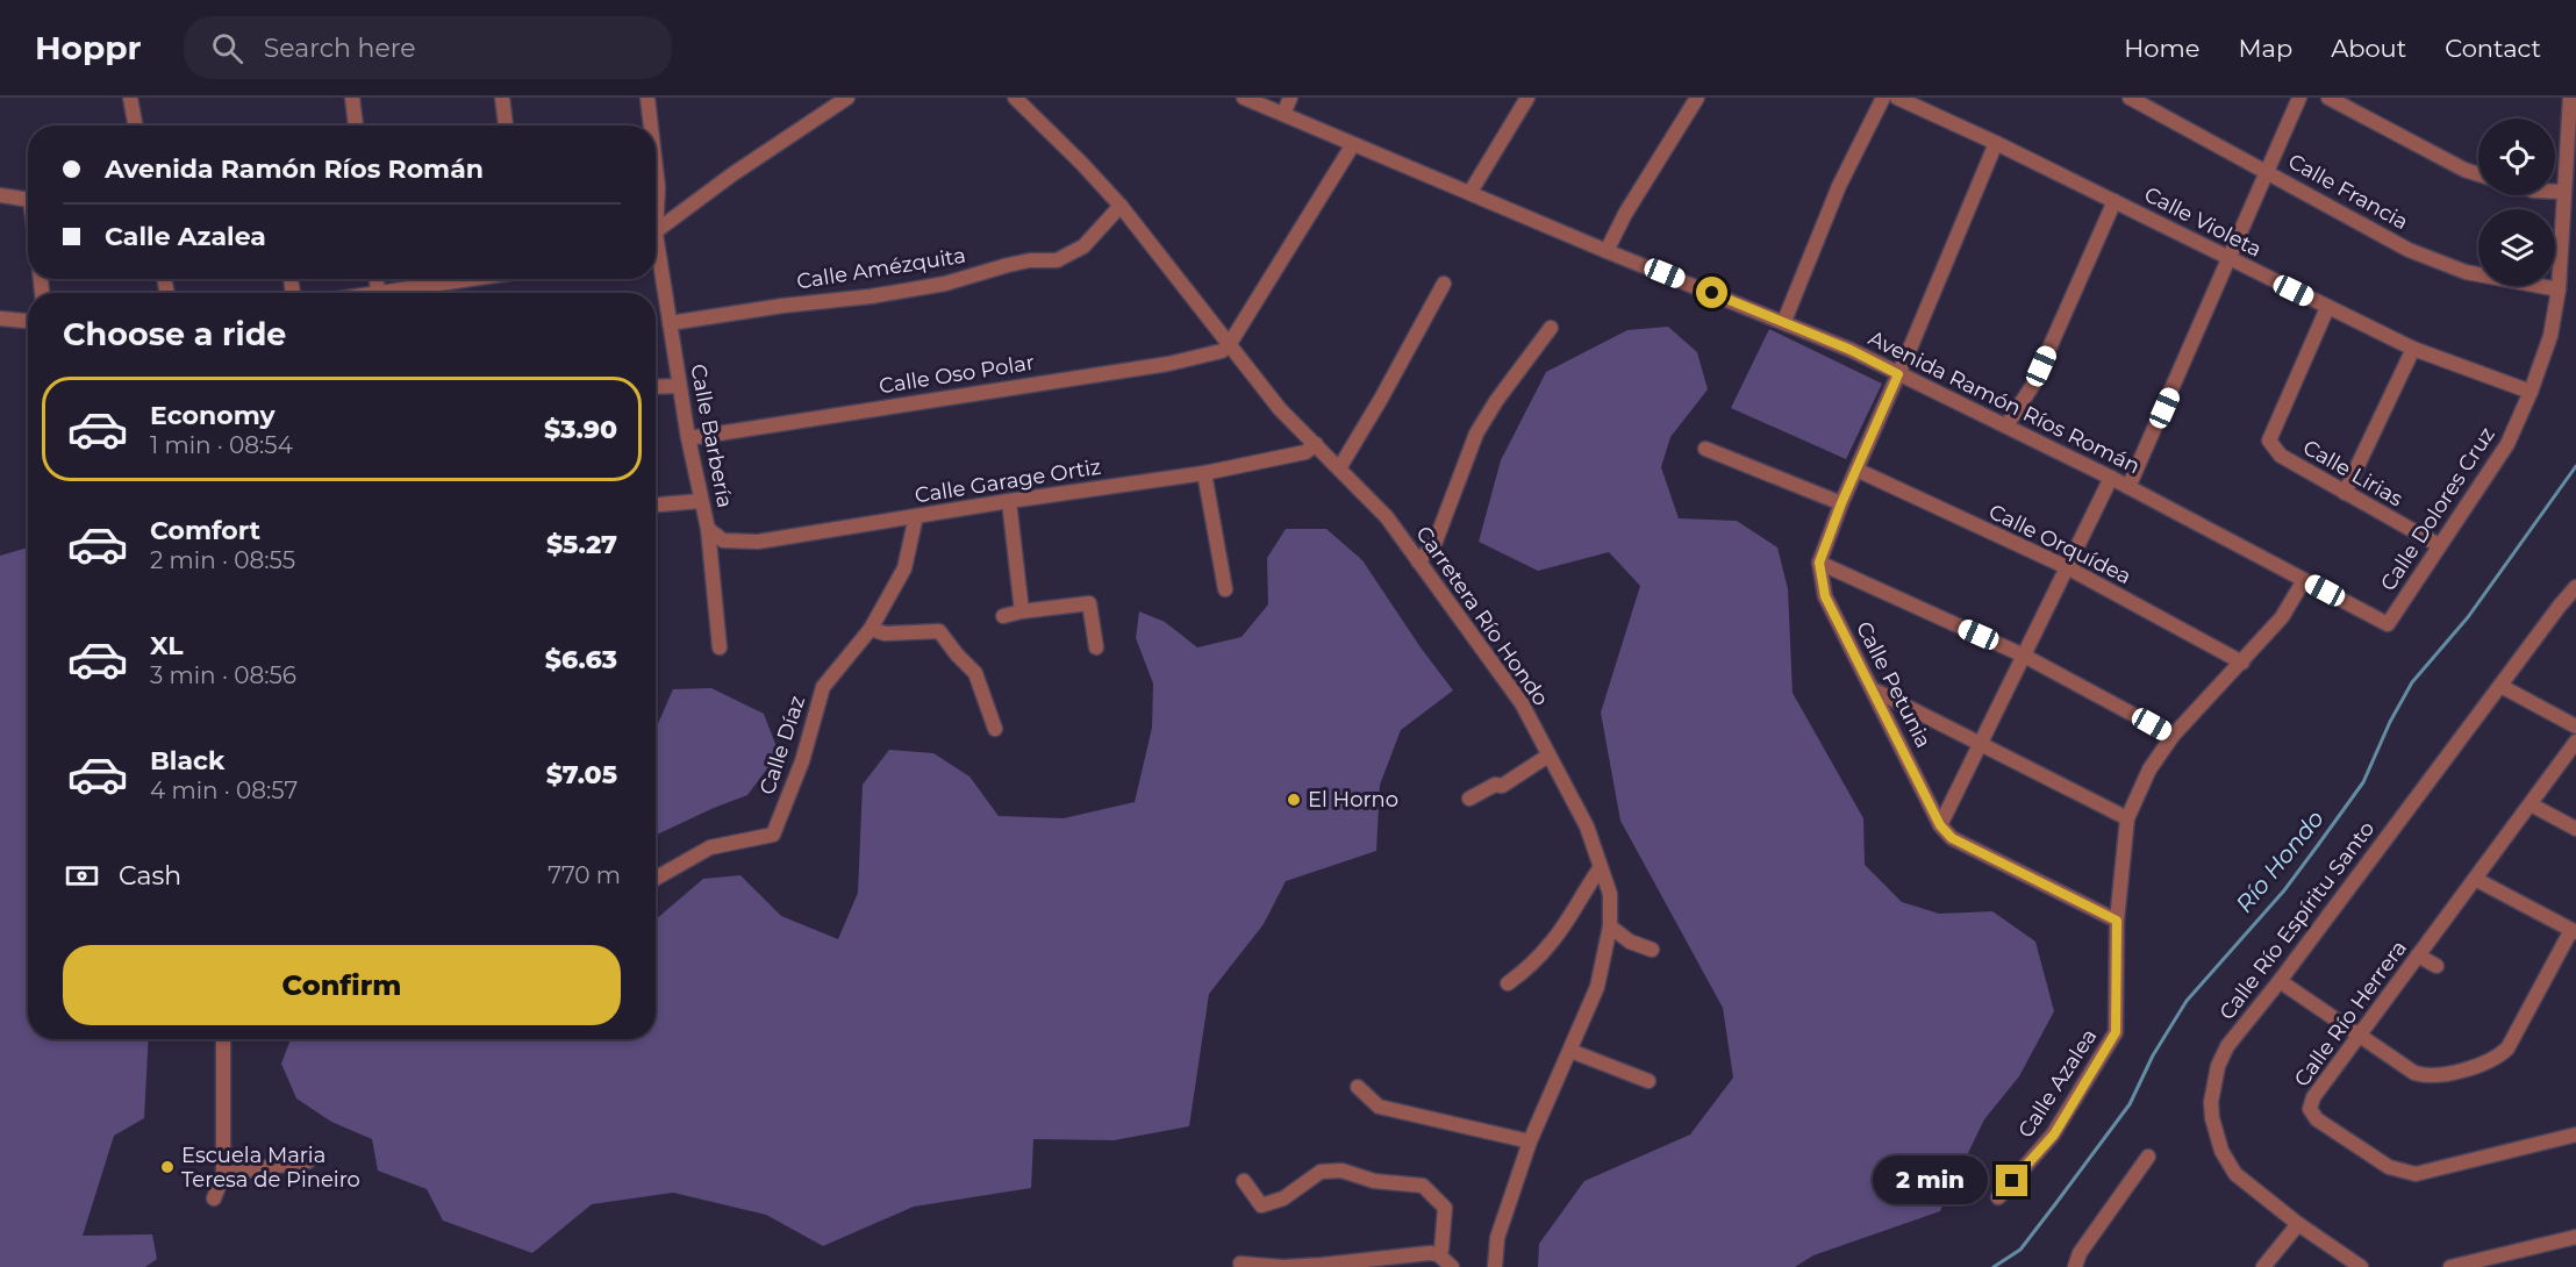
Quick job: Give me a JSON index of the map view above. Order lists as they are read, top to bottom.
{
  "streets": {
    "street": [
      "Calle Francia",
      "Calle Violeta",
      "Calle Amézquita",
      "Calle Oso Polar",
      "Avenida Ramón Ríos Román",
      "Calle Barbería",
      "Calle Lirias",
      "Calle Garage Ortiz",
      "Calle Dolores Cruz",
      "Calle Orquídea",
      "Carretera Río Hondo",
      "Calle Petunia",
      "Calle Díaz",
      "Calle Río Espíritu Santo",
      "Calle Río Herrera",
      "Calle Azalea"
    ]
  },
  "crossings": [
    ["Calle Francia", "Calle Dolores Cruz"],
    ["Calle Violeta", "Calle Lirias"],
    ["Calle Violeta", "Calle Dolores Cruz"],
    ["Calle Amézquita", "Calle Barbería"],
    ["Calle Amézquita", "Carretera Río Hondo"],
    ["Calle Oso Polar", "Calle Barbería"],
    ["Calle Oso Polar", "Carretera Río Hondo"],
    ["Avenida Ramón Ríos Román", "Calle Dolores Cruz"],
    ["Avenida Ramón Ríos Román", "Calle Azalea"],
    ["Calle Barbería", "Calle Garage Ortiz"],
    ["Calle Lirias", "Calle Dolores Cruz"],
    ["Calle Garage Ortiz", "Carretera Río Hondo"],
    ["Calle Garage Ortiz", "Calle Díaz"],
    ["Calle Orquídea", "Calle Azalea"],
    ["Calle Petunia", "Calle Azalea"]
  ],
  "water": ["Río Hondo"],
  "places": ["El Horno", "Escuela Maria Teresa de Pineiro"],
  "page": {
    "header": "Hoppr",
    "search": "Search here",
    "nav": [
      "Home",
      "Map",
      "About",
      "Contact"
    ],
    "banner": ["Avenida Ramón Ríos Román", "Calle Azalea"],
    "heading": "Choose a ride",
    "list": [
      {
        "name": "Economy",
        "note": "1 min · 08:54",
        "value": "$3.90"
      },
      {
        "name": "Comfort",
        "note": "2 min · 08:55",
        "value": "$5.27"
      },
      {
        "name": "XL",
        "note": "3 min · 08:56",
        "value": "$6.63"
      },
      {
        "name": "Black",
        "note": "4 min · 08:57",
        "value": "$7.05"
      }
    ],
    "pay": ["Cash", "770 m"],
    "buttons": "Confirm",
    "bubble": "2 min"
  }
}
